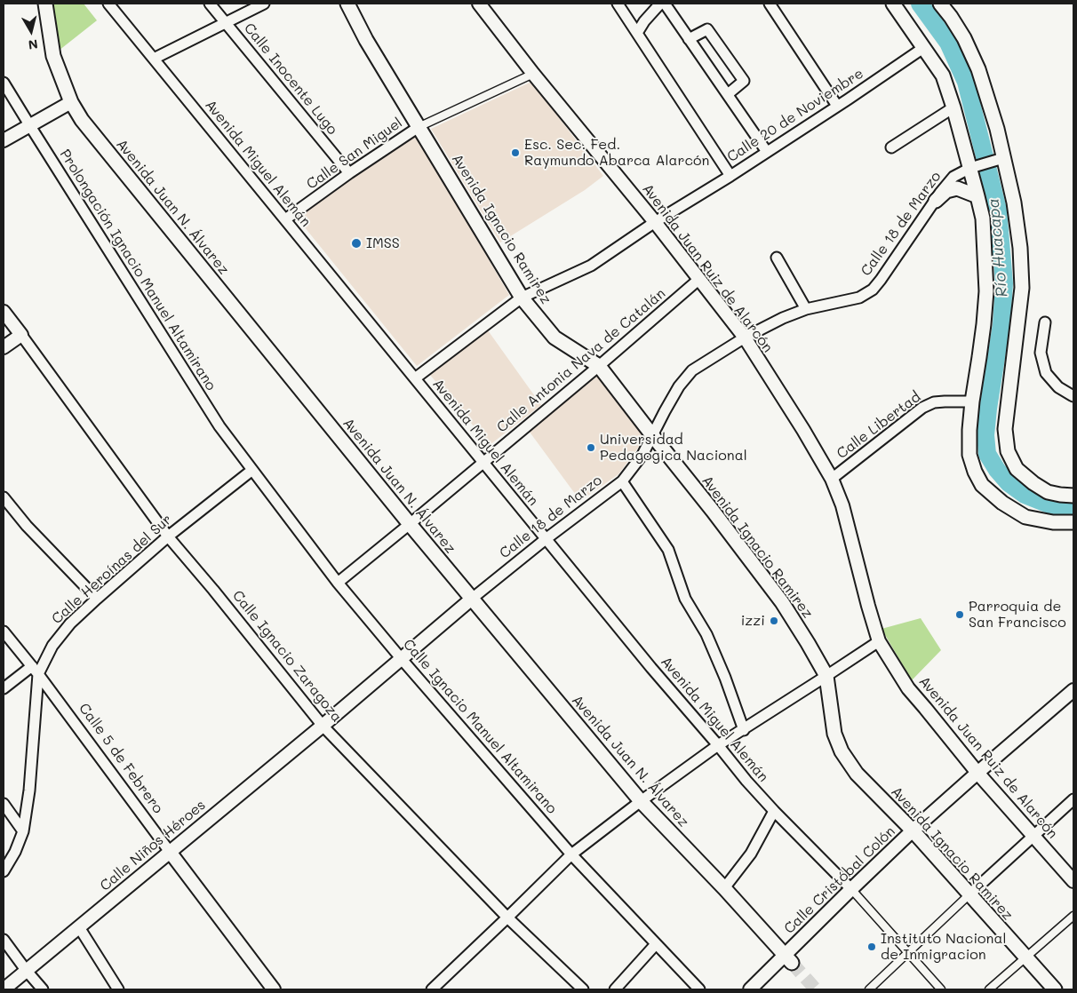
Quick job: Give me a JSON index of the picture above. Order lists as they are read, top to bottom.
{
  "streets": {
    "main road": ["Avenida Juan N. Álvarez", "Avenida Ignacio Ramirez"],
    "street": [
      "Calle Inocente Lugo",
      "Calle 20 de Noviembre",
      "Calle San Miguel",
      "Avenida Miguel Alemán",
      "Calle 18 de Marzo",
      "Avenida Juan Ruiz de Alarcón",
      "Prolongación Ignacio Manuel Altamirano",
      "Calle Antonia Nava de Catalán",
      "Calle Libertad",
      "Calle Heroínas del Sur",
      "Calle Ignacio Zaragoza",
      "Calle Ignacio Manuel Altamirano",
      "Calle 5 de Febrero",
      "Calle Niños Héroes",
      "Calle Cristóbal Colón"
    ]
  },
  "crossings": [
    ["Calle Inocente Lugo", "Calle San Miguel"],
    ["Calle 20 de Noviembre", "Avenida Miguel Alemán"],
    ["Calle 20 de Noviembre", "Avenida Ignacio Ramirez"],
    ["Calle 20 de Noviembre", "Avenida Juan Ruiz de Alarcón"],
    ["Calle San Miguel", "Avenida Miguel Alemán"],
    ["Calle San Miguel", "Avenida Ignacio Ramirez"],
    ["Avenida Miguel Alemán", "Calle 18 de Marzo"],
    ["Avenida Miguel Alemán", "Calle Antonia Nava de Catalán"],
    ["Avenida Miguel Alemán", "Calle Cristóbal Colón"],
    ["Avenida Juan N. Álvarez", "Calle 18 de Marzo"],
    ["Avenida Juan N. Álvarez", "Calle Antonia Nava de Catalán"],
    ["Avenida Juan N. Álvarez", "Calle Cristóbal Colón"],
    ["Calle 18 de Marzo", "Avenida Ignacio Ramirez"],
    ["Calle 18 de Marzo", "Avenida Juan Ruiz de Alarcón"],
    ["Calle 18 de Marzo", "Calle Ignacio Zaragoza"],
    ["Calle 18 de Marzo", "Calle Ignacio Manuel Altamirano"],
    ["Calle 18 de Marzo", "Calle Niños Héroes"],
    ["Avenida Ignacio Ramirez", "Calle Antonia Nava de Catalán"],
    ["Avenida Ignacio Ramirez", "Calle Cristóbal Colón"],
    ["Avenida Juan Ruiz de Alarcón", "Calle Antonia Nava de Catalán"],
    ["Avenida Juan Ruiz de Alarcón", "Calle Libertad"],
    ["Avenida Juan Ruiz de Alarcón", "Calle Cristóbal Colón"],
    ["Prolongación Ignacio Manuel Altamirano", "Calle Heroínas del Sur"],
    ["Prolongación Ignacio Manuel Altamirano", "Calle Ignacio Manuel Altamirano"],
    ["Calle Antonia Nava de Catalán", "Calle Ignacio Manuel Altamirano"],
    ["Calle Heroínas del Sur", "Calle Ignacio Zaragoza"],
    ["Calle Heroínas del Sur", "Calle Ignacio Manuel Altamirano"],
    ["Calle Heroínas del Sur", "Calle 5 de Febrero"],
    ["Calle Ignacio Zaragoza", "Calle Niños Héroes"],
    ["Calle 5 de Febrero", "Calle Niños Héroes"]
  ],
  "water": ["Río Huacapa"],
  "places": [
    "Esc. Sec. Fed. Raymundo Abarca Alarcón",
    "IMSS",
    "Universidad Pedagogica Nacional",
    "Parroquia de San Francisco",
    "izzi",
    "Instituto Nacional de Inmigracion"
  ],
  "north": "bottom"
}
